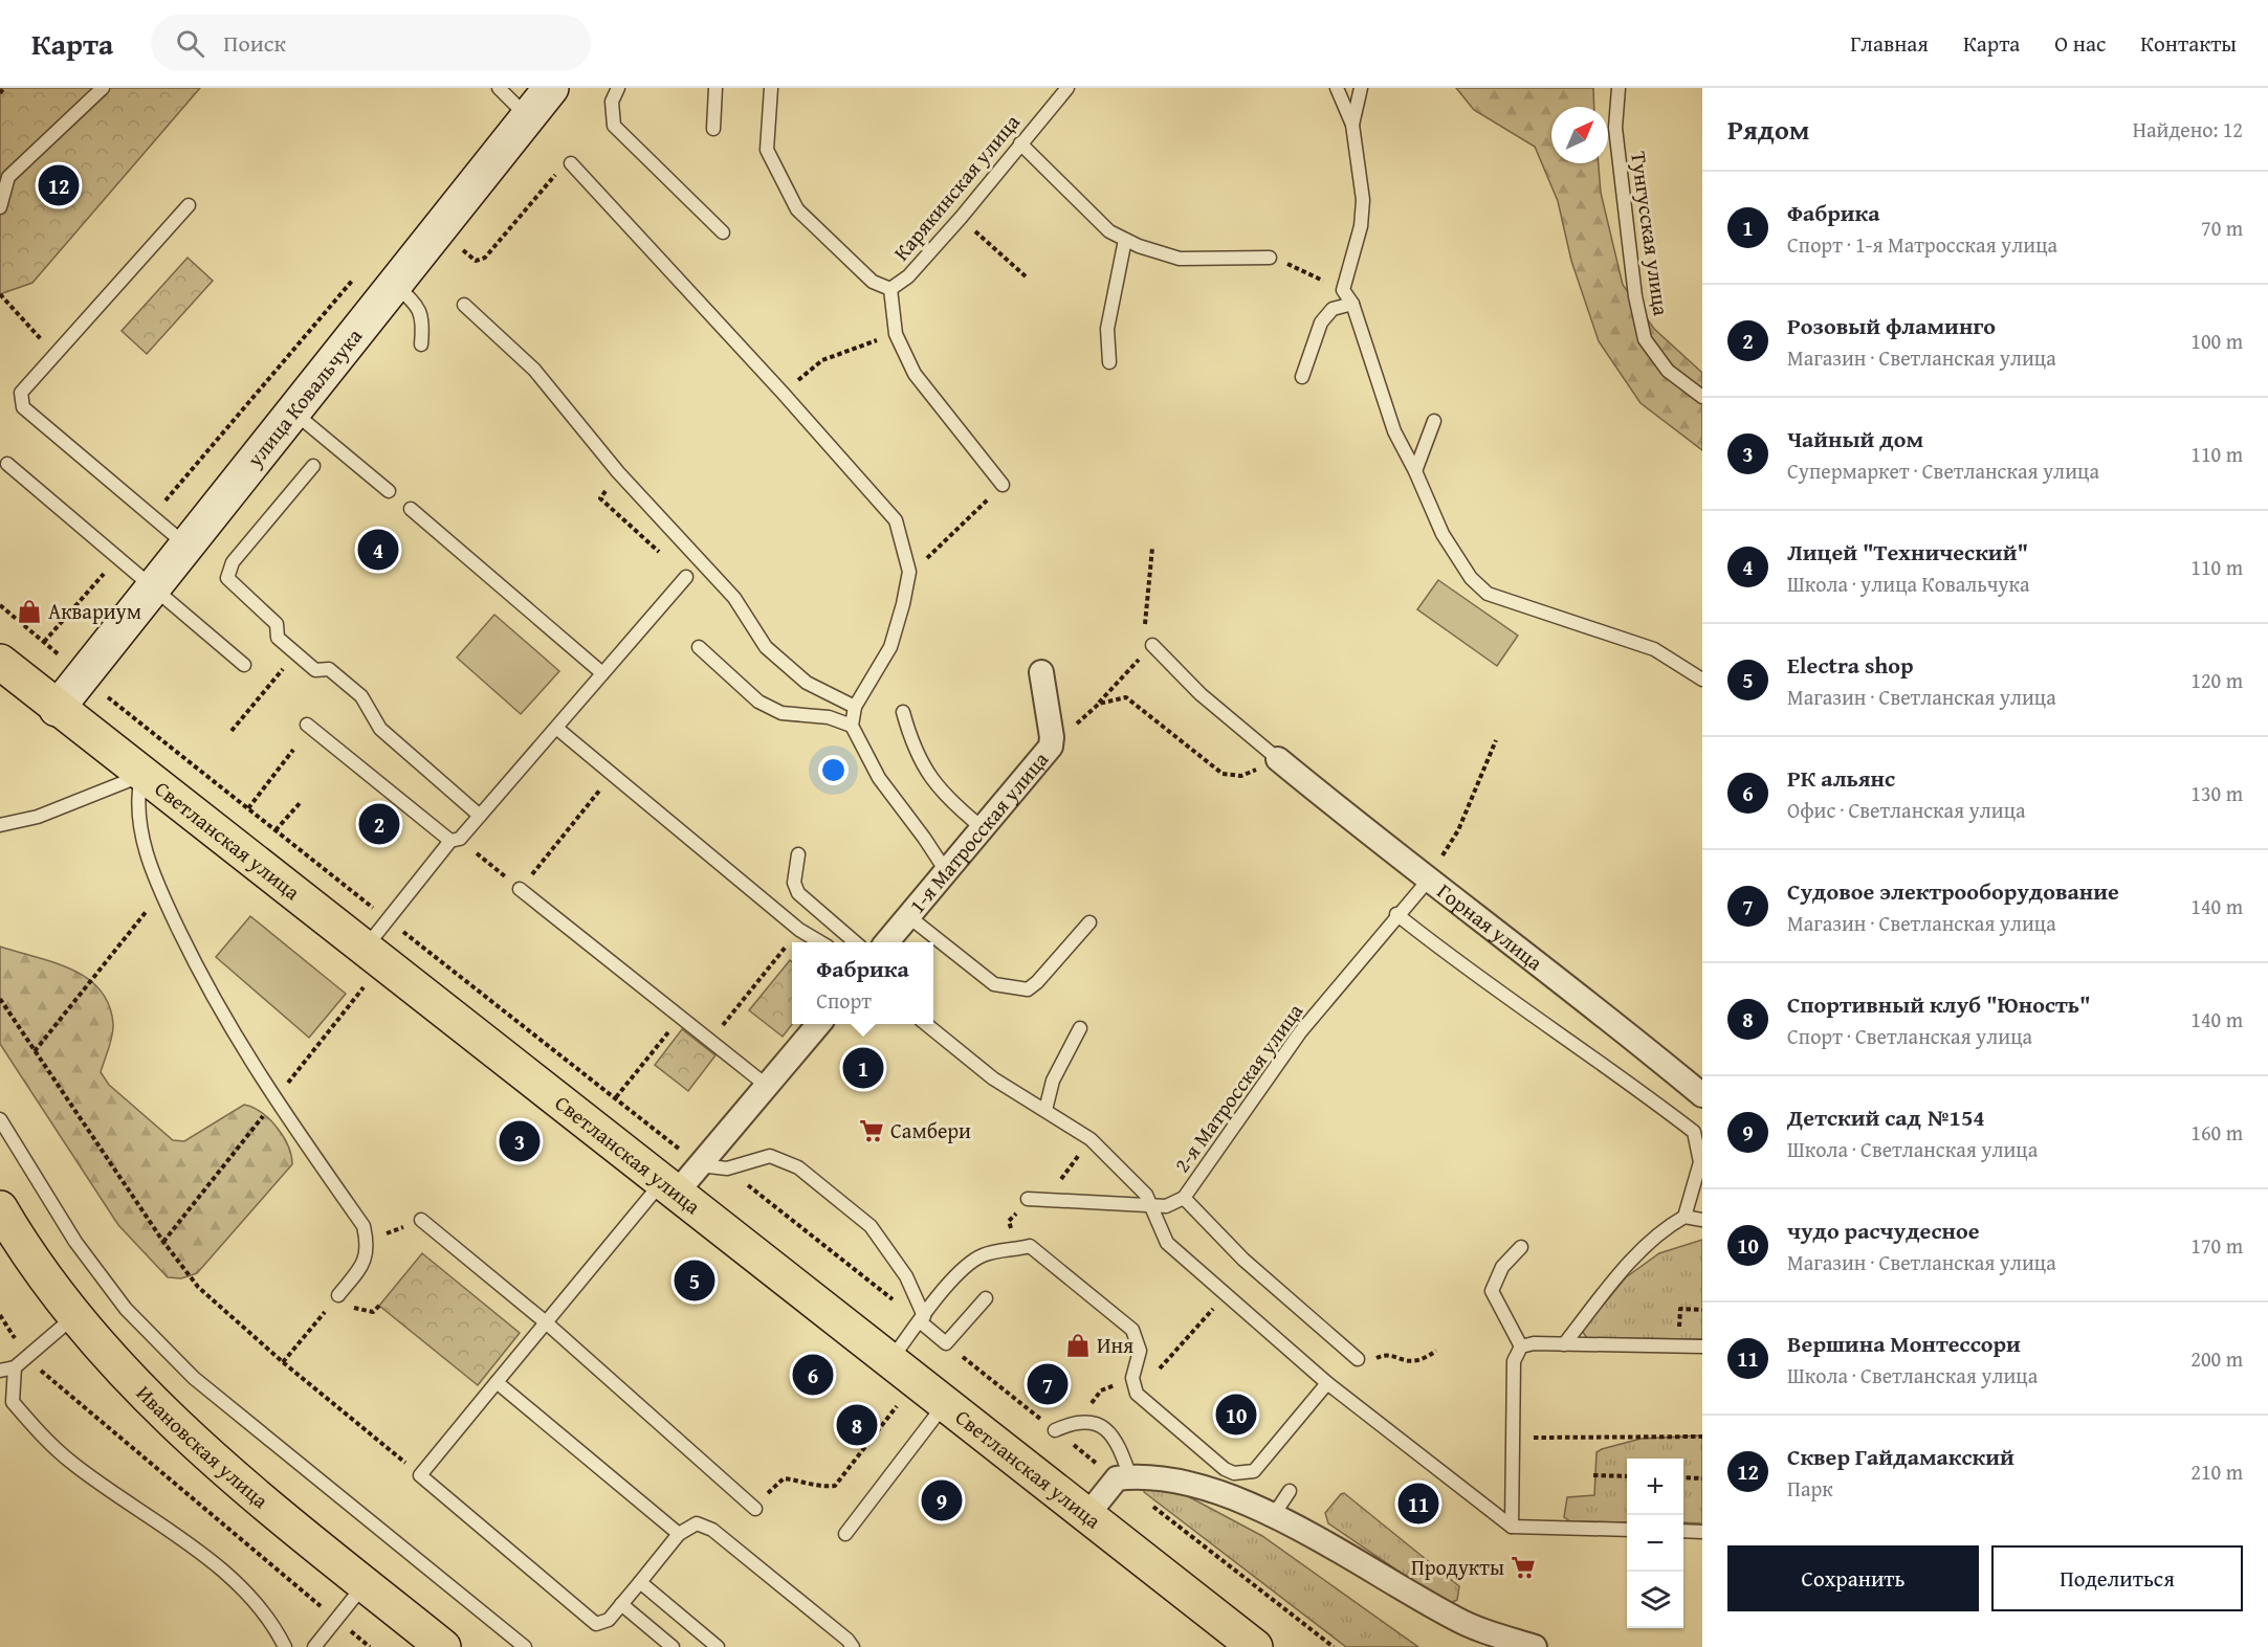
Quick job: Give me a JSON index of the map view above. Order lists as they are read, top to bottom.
{
  "streets": {
    "main road": ["улица Ковальчука", "Светланская улица", "Ивановская улица"],
    "street": ["1-я Матросская улица", "Горная улица"],
    "lane": ["Карякинская улица", "Тунгусская улица", "2-я Матросская улица"]
  },
  "crossings": [
    ["улица Ковальчука", "Светланская улица"],
    ["Горная улица", "2-я Матросская улица"]
  ],
  "places": {
    "shop": ["Аквариум", "Иня"],
    "supermarket": ["Самбери", "Продукты"]
  },
  "north": "top right",
  "page": {
    "header": "Карта",
    "search": "Поиск",
    "nav": [
      "Главная",
      "Карта",
      "О нас",
      "Контакты"
    ],
    "heading": ["Рядом", "Найдено: 12"],
    "pins": [
      "12",
      "4",
      "2",
      "1",
      "3",
      "5",
      "6",
      "7",
      "10",
      "8",
      "9",
      "11"
    ],
    "list": [
      {
        "mark": "1",
        "name": "Фабрика",
        "note": "Спорт · 1-я Матросская улица",
        "value": "70 m"
      },
      {
        "mark": "2",
        "name": "Розовый фламинго",
        "note": "Магазин · Светланская улица",
        "value": "100 m"
      },
      {
        "mark": "3",
        "name": "Чайный дом",
        "note": "Супермаркет · Светланская улица",
        "value": "110 m"
      },
      {
        "mark": "4",
        "name": "Лицей \"Технический\"",
        "note": "Школа · улица Ковальчука",
        "value": "110 m"
      },
      {
        "mark": "5",
        "name": "Electra shop",
        "note": "Магазин · Светланская улица",
        "value": "120 m"
      },
      {
        "mark": "6",
        "name": "РК альянс",
        "note": "Офис · Светланская улица",
        "value": "130 m"
      },
      {
        "mark": "7",
        "name": "Судовое электрооборудование",
        "note": "Магазин · Светланская улица",
        "value": "140 m"
      },
      {
        "mark": "8",
        "name": "Спортивный клуб \"Юность\"",
        "note": "Спорт · Светланская улица",
        "value": "140 m"
      },
      {
        "mark": "9",
        "name": "Детский сад №154",
        "note": "Школа · Светланская улица",
        "value": "160 m"
      },
      {
        "mark": "10",
        "name": "чудо расчудесное",
        "note": "Магазин · Светланская улица",
        "value": "170 m"
      },
      {
        "mark": "11",
        "name": "Вершина Монтессори",
        "note": "Школа · Светланская улица",
        "value": "200 m"
      },
      {
        "mark": "12",
        "name": "Сквер Гайдамакский",
        "note": "Парк",
        "value": "210 m"
      }
    ],
    "popup": ["Фабрика", "Спорт"],
    "map_buttons": ["+", "−"],
    "buttons": ["Сохранить", "Поделиться"]
  }
}
